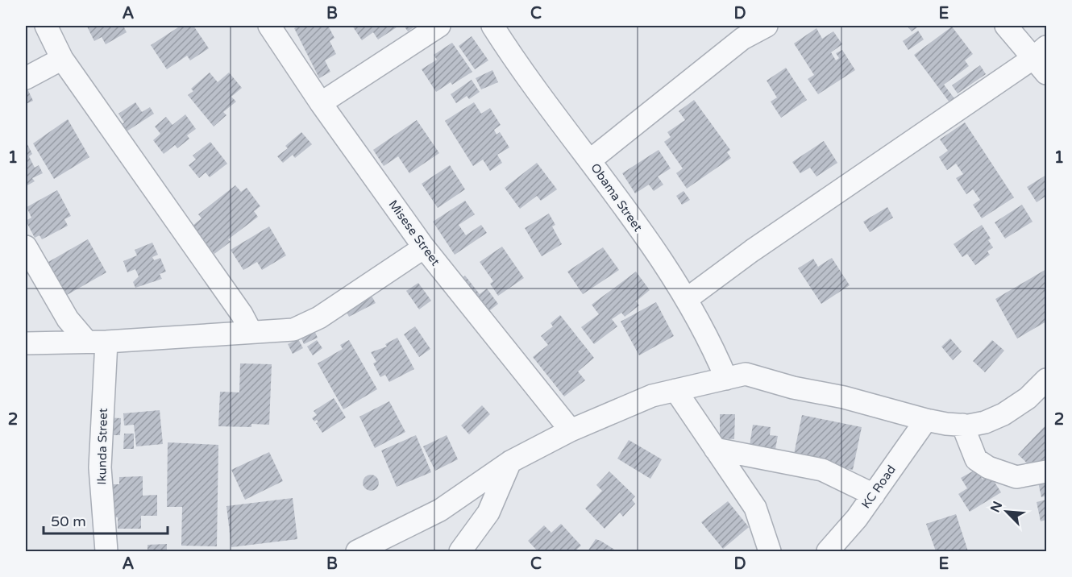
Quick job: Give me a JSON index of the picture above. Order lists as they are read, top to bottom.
{
  "streets": {
    "street": [
      "Obama Street",
      "Misese Street",
      "Ikunda Street",
      "KC Road"
    ]
  },
  "scale_bar": "50 m",
  "north": "top left",
  "grid": {
    "columns": [
      "A",
      "B",
      "C",
      "D",
      "E"
    ],
    "rows": ["1", "2"]
  }
}
